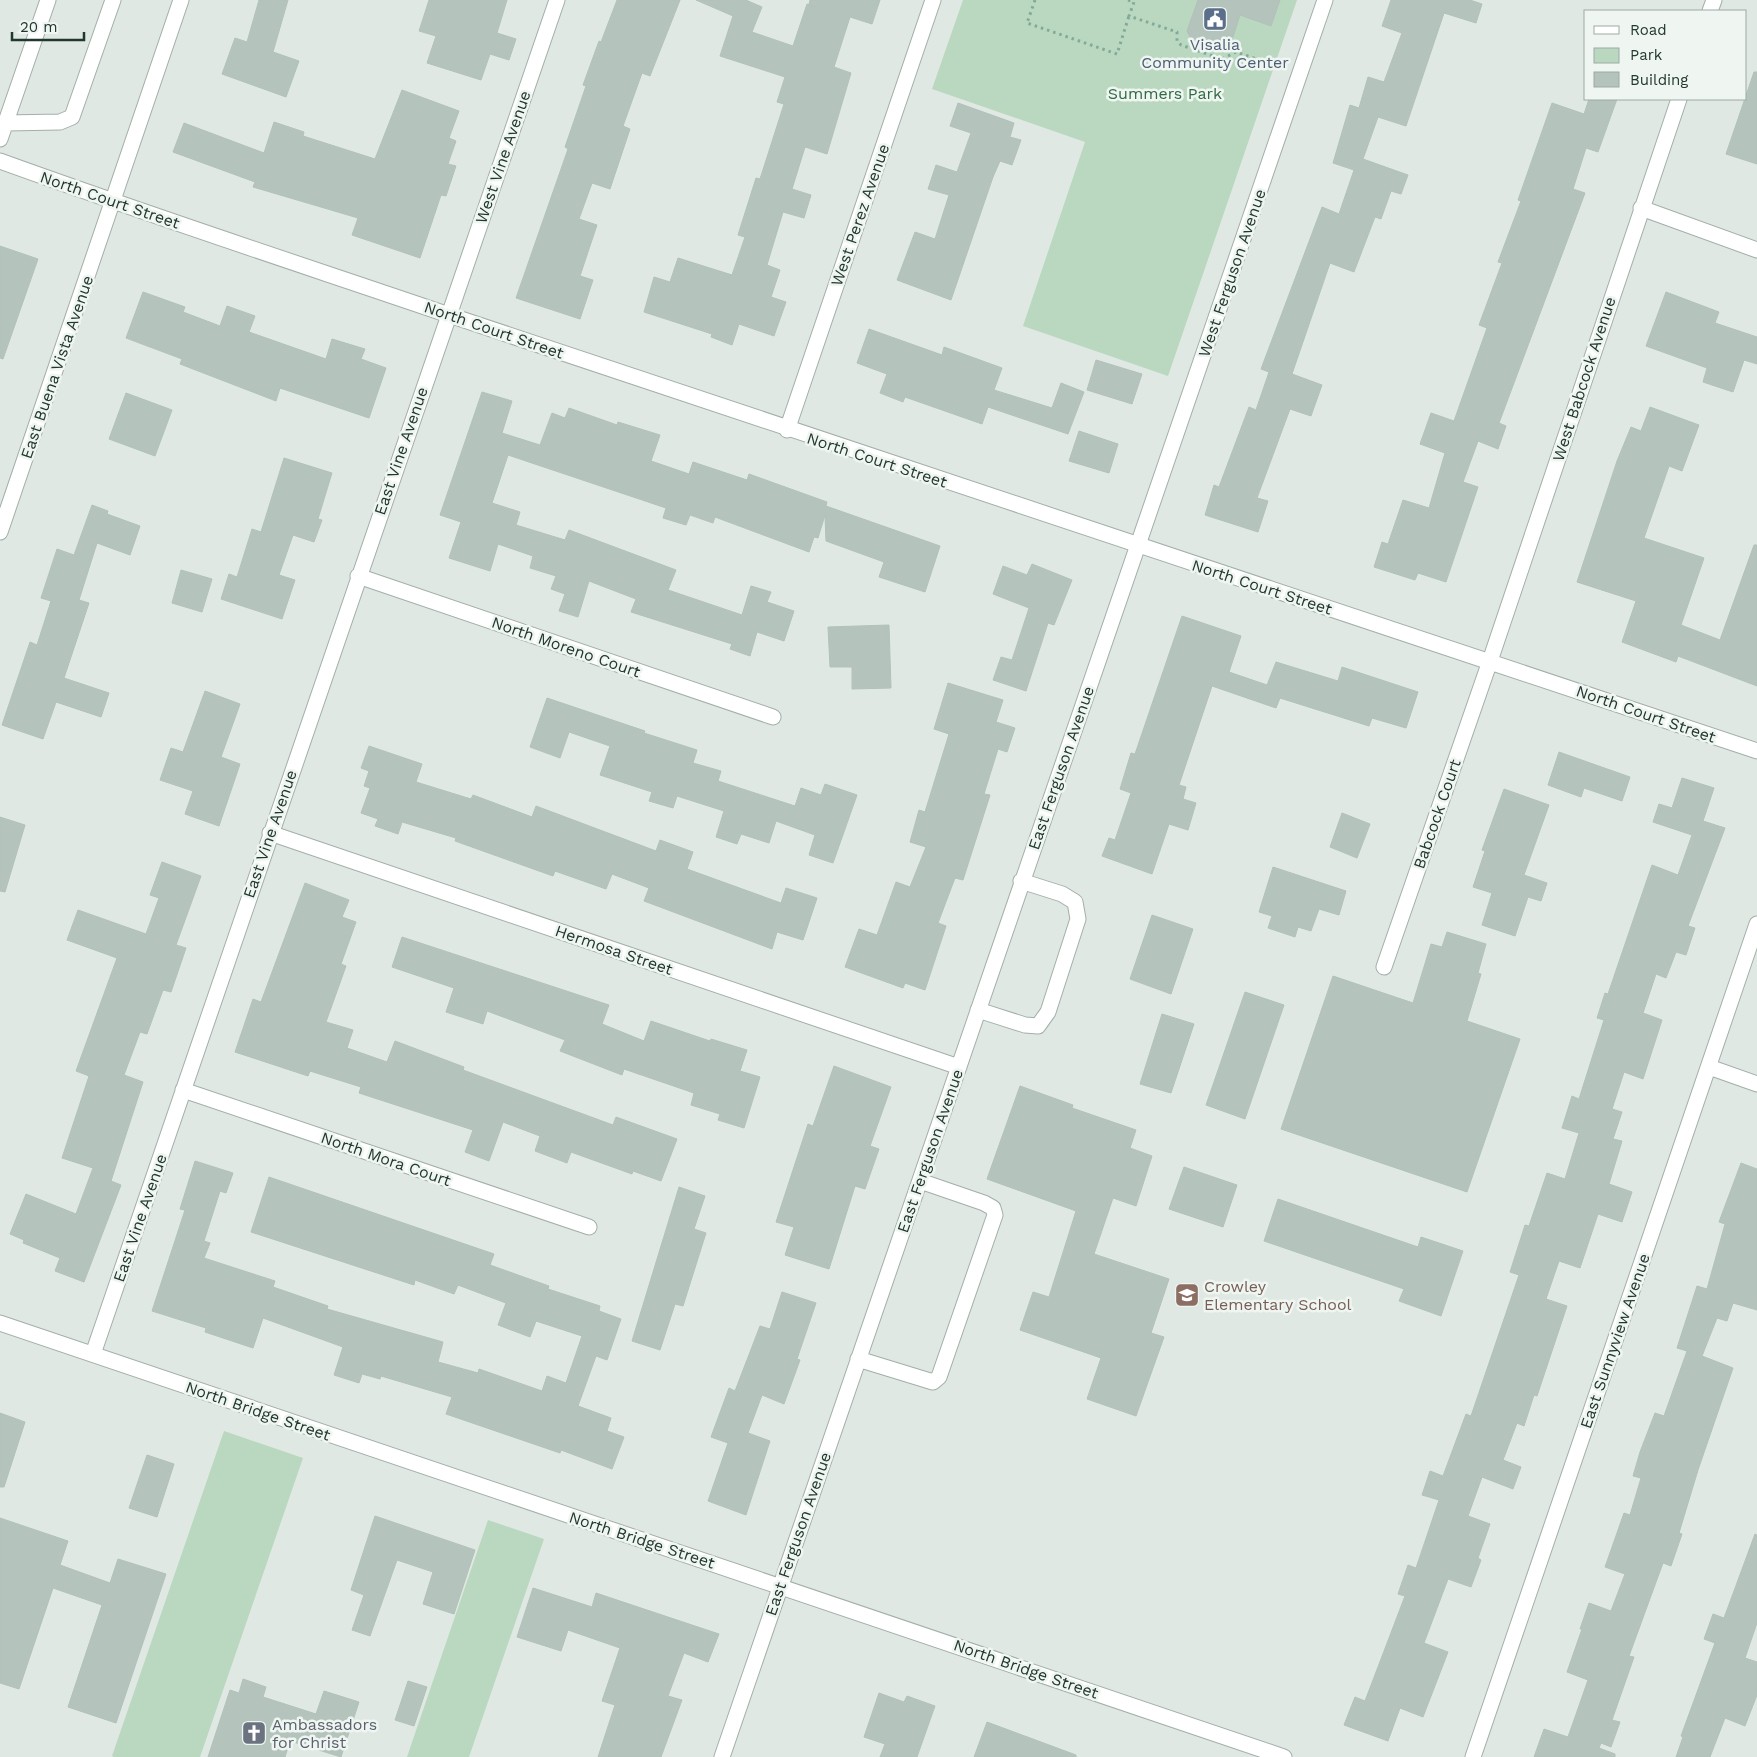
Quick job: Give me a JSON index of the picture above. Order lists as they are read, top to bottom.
{
  "streets": {
    "street": [
      "West Vine Avenue",
      "North Court Street",
      "West Perez Avenue",
      "West Ferguson Avenue",
      "East Buena Vista Avenue",
      "West Babcock Avenue",
      "East Vine Avenue",
      "North Moreno Court",
      "East Ferguson Avenue",
      "Babcock Court",
      "Hermosa Street",
      "North Mora Court",
      "East Sunnyview Avenue",
      "North Bridge Street"
    ]
  },
  "crossings": [
    ["West Vine Avenue", "North Court Street"],
    ["West Vine Avenue", "East Vine Avenue"],
    ["North Court Street", "West Perez Avenue"],
    ["North Court Street", "West Ferguson Avenue"],
    ["North Court Street", "East Buena Vista Avenue"],
    ["North Court Street", "West Babcock Avenue"],
    ["North Court Street", "East Vine Avenue"],
    ["North Court Street", "East Ferguson Avenue"],
    ["North Court Street", "Babcock Court"],
    ["West Ferguson Avenue", "East Ferguson Avenue"],
    ["West Babcock Avenue", "Babcock Court"],
    ["East Vine Avenue", "North Moreno Court"],
    ["East Vine Avenue", "Hermosa Street"],
    ["East Vine Avenue", "North Mora Court"],
    ["East Vine Avenue", "North Bridge Street"],
    ["East Ferguson Avenue", "Hermosa Street"],
    ["East Ferguson Avenue", "North Bridge Street"]
  ],
  "parks": ["Summers Park"],
  "places": {
    "public building": ["Visalia Community Center"],
    "school or university": ["Crowley Elementary School"],
    "church": ["Ambassadors for Christ"]
  },
  "legend": ["Road", "Park", "Building"],
  "scale_bar": "20 m"
}
